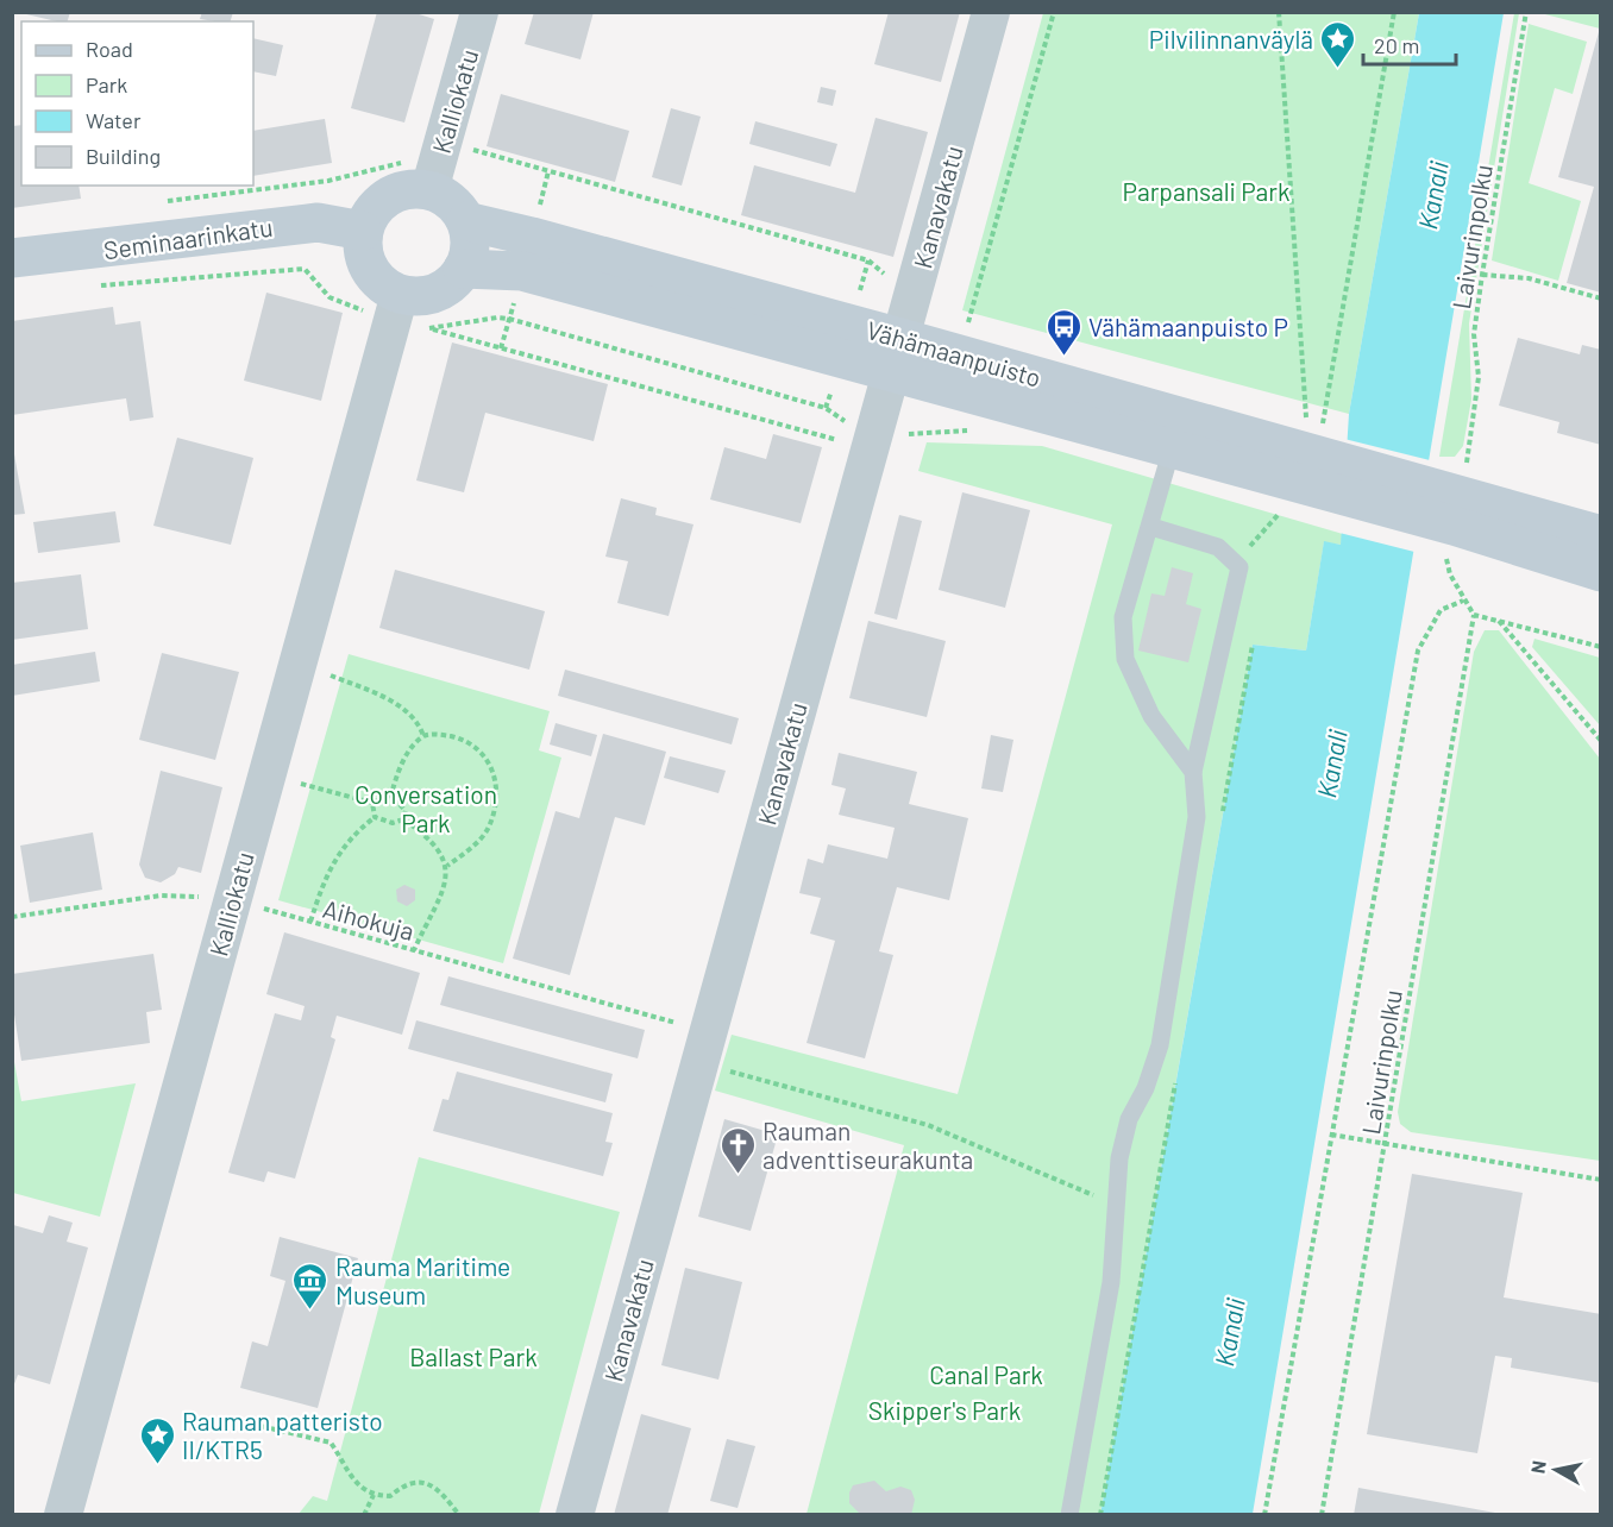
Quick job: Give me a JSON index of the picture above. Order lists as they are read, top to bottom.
{
  "streets": {
    "main road": ["Seminaarinkatu", "Vähämaanpuisto"],
    "street": ["Kalliokatu", "Kanavakatu"],
    "path": ["Laivurinpolku", "Aihokuja"]
  },
  "crossings": [
    ["Kalliokatu", "Seminaarinkatu"],
    ["Kalliokatu", "Vähämaanpuisto"],
    ["Kalliokatu", "Aihokuja"],
    ["Kanavakatu", "Vähämaanpuisto"],
    ["Kanavakatu", "Aihokuja"],
    ["Laivurinpolku", "Vähämaanpuisto"],
    ["Seminaarinkatu", "Vähämaanpuisto"]
  ],
  "water": ["Kanali"],
  "parks": [
    "Parpansali Park",
    "Conversation Park",
    "Ballast Park",
    "Canal Park",
    "Skipper's Park"
  ],
  "places": {
    "place": ["Pilvilinnanväylä", "Rauman patteristo II/KTR5"],
    "bus stop": ["Vähämaanpuisto P"],
    "church": ["Rauman adventtiseurakunta"],
    "museum": ["Rauma Maritime Museum"]
  },
  "legend": [
    "Road",
    "Park",
    "Water",
    "Building"
  ],
  "scale_bar": "20 m",
  "north": "left"
}
